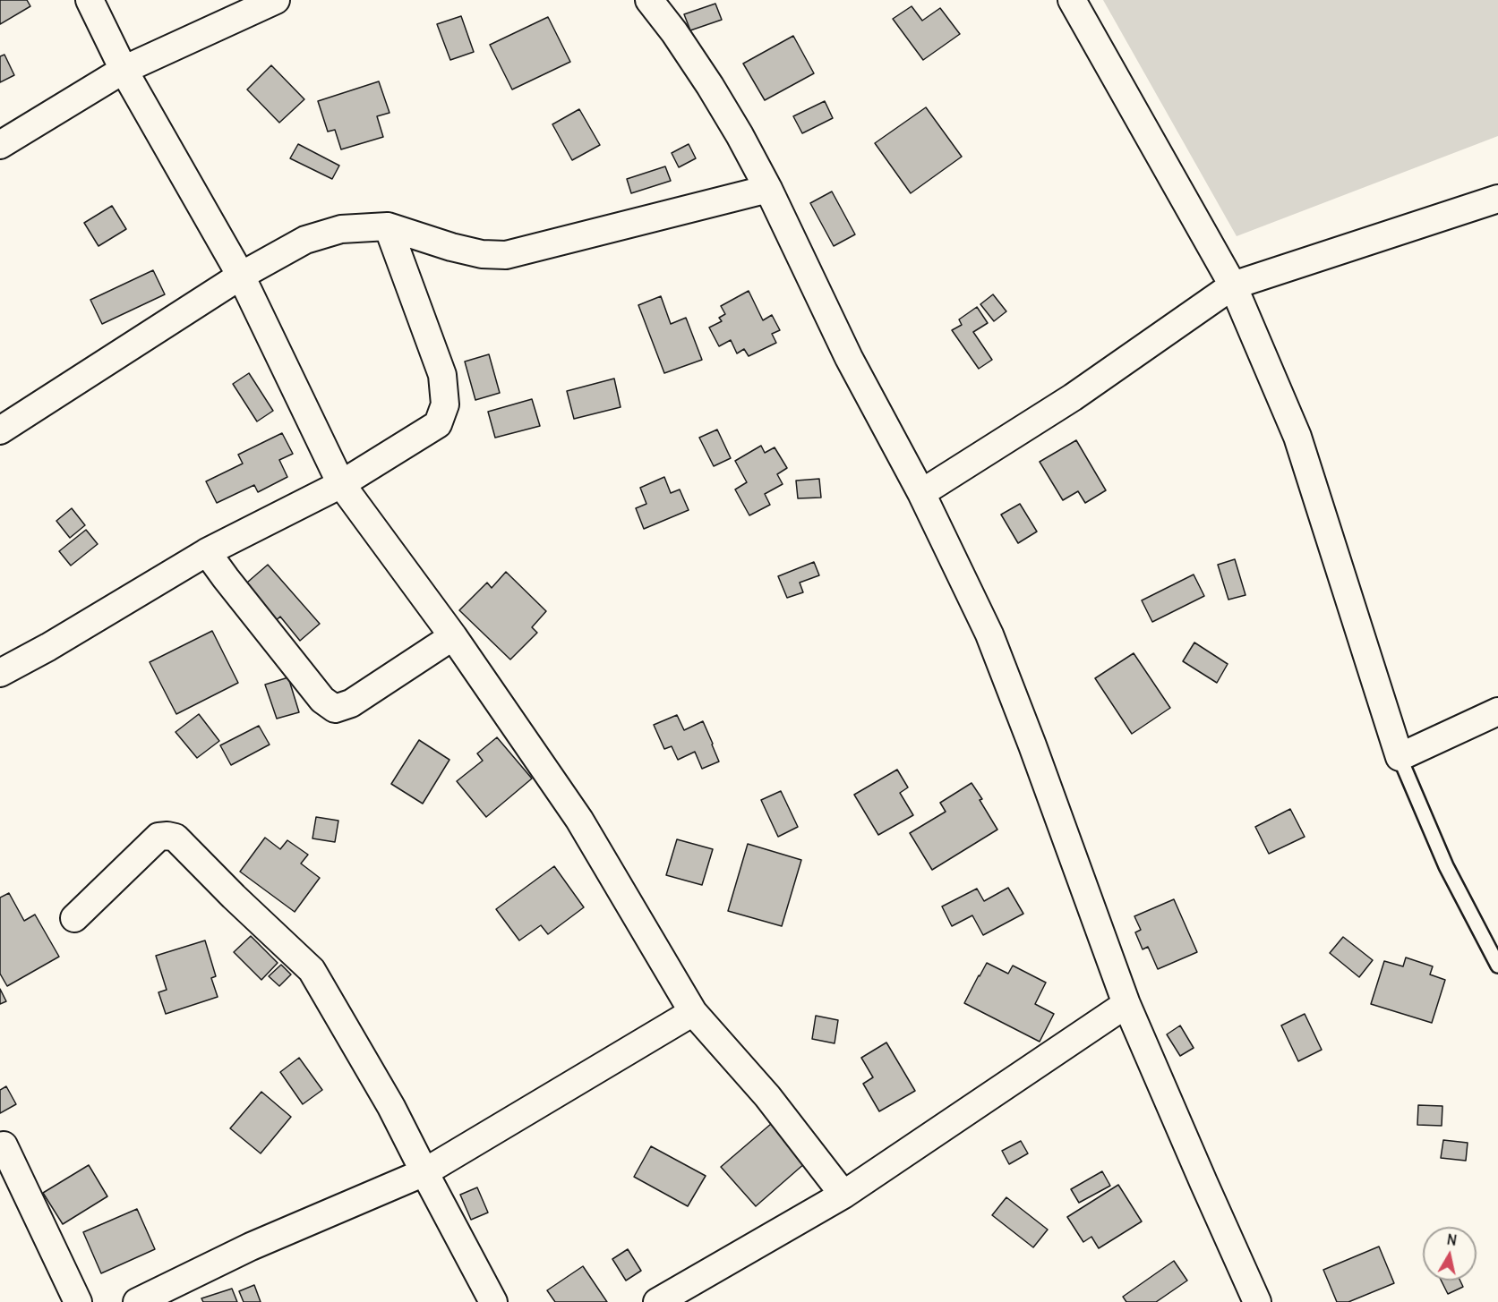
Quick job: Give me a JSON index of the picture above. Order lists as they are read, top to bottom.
{
  "north": "top"
}
